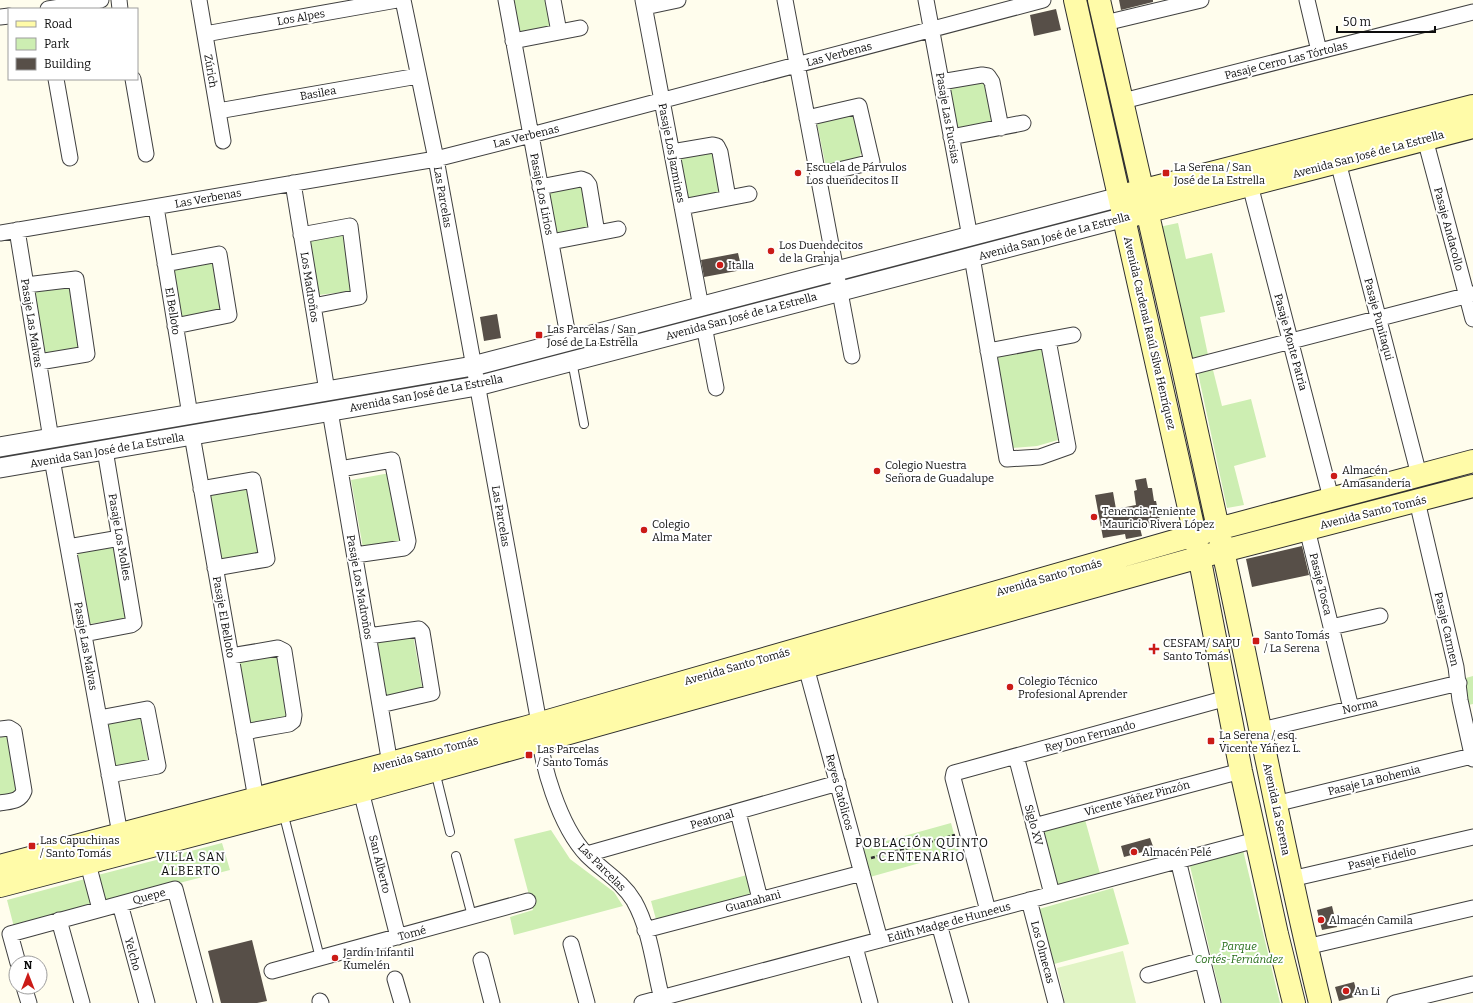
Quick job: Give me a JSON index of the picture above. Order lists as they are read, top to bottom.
{
  "streets": {
    "main road": [
      "Avenida San José de La Estrella",
      "Avenida Cardenal Raúl Silva Henríquez",
      "Avenida Santo Tomás",
      "Avenida La Serena"
    ],
    "street": [
      "Los Alpes",
      "Las Verbenas",
      "Pasaje Cerro Las Tórtolas",
      "Zúrich",
      "Basilea",
      "Pasaje Las Fucsias",
      "Pasaje Los Jazmines",
      "Pasaje Los Lirios",
      "Las Parcelas",
      "Pasaje Andacollo",
      "Los Madroños",
      "El Belloto",
      "Pasaje Punitaqui",
      "Pasaje Las Malvas",
      "Pasaje Monte Patria",
      "Pasaje Los Molles",
      "Pasaje Tosca",
      "Pasaje Los Madroños",
      "Pasaje El Belloto",
      "Pasaje Carmen",
      "Norma",
      "Rey Don Fernando",
      "Pasaje La Bohemia",
      "Reyes Católicos",
      "Vicente Yáñez Pinzón",
      "Peatonal",
      "Siglo XV",
      "Pasaje Fidelio",
      "San Alberto",
      "Quepe",
      "Guanahani",
      "Edith Madge de Huneeus",
      "Tomé",
      "Los Olmecas",
      "Yelcho"
    ]
  },
  "crossings": [
    ["Los Alpes", "Zúrich"],
    ["Las Verbenas", "Pasaje Las Fucsias"],
    ["Las Verbenas", "Pasaje Los Jazmines"],
    ["Las Verbenas", "Pasaje Los Lirios"],
    ["Las Verbenas", "Las Parcelas"],
    ["Las Verbenas", "Los Madroños"],
    ["Las Verbenas", "El Belloto"],
    ["Las Verbenas", "Pasaje Las Malvas"],
    ["Zúrich", "Basilea"],
    ["Basilea", "Las Parcelas"],
    ["Pasaje Las Fucsias", "Avenida San José de La Estrella"],
    ["Pasaje Los Jazmines", "Avenida San José de La Estrella"],
    ["Avenida San José de La Estrella", "Pasaje Los Lirios"],
    ["Avenida San José de La Estrella", "Las Parcelas"],
    ["Avenida San José de La Estrella", "Pasaje Andacollo"],
    ["Avenida San José de La Estrella", "Los Madroños"],
    ["Avenida San José de La Estrella", "El Belloto"],
    ["Avenida San José de La Estrella", "Pasaje Punitaqui"],
    ["Avenida San José de La Estrella", "Pasaje Las Malvas"],
    ["Avenida San José de La Estrella", "Avenida Cardenal Raúl Silva Henríquez"],
    ["Avenida San José de La Estrella", "Pasaje Monte Patria"],
    ["Avenida San José de La Estrella", "Pasaje Los Molles"],
    ["Avenida San José de La Estrella", "Pasaje Los Madroños"],
    ["Avenida San José de La Estrella", "Pasaje El Belloto"],
    ["Las Parcelas", "Avenida Santo Tomás"],
    ["Las Parcelas", "Peatonal"],
    ["Las Parcelas", "Guanahani"],
    ["Las Parcelas", "Edith Madge de Huneeus"],
    ["Pasaje Punitaqui", "Avenida Santo Tomás"],
    ["Pasaje Las Malvas", "Avenida Santo Tomás"],
    ["Pasaje Las Malvas", "Pasaje Los Molles"],
    ["Avenida Cardenal Raúl Silva Henríquez", "Avenida Santo Tomás"],
    ["Pasaje Monte Patria", "Avenida Santo Tomás"],
    ["Avenida Santo Tomás", "Pasaje Tosca"],
    ["Avenida Santo Tomás", "Pasaje Los Madroños"],
    ["Avenida Santo Tomás", "Pasaje El Belloto"],
    ["Avenida Santo Tomás", "Pasaje Carmen"],
    ["Avenida Santo Tomás", "Reyes Católicos"],
    ["Avenida Santo Tomás", "Avenida La Serena"],
    ["Avenida Santo Tomás", "San Alberto"],
    ["Pasaje Tosca", "Norma"],
    ["Pasaje Carmen", "Norma"],
    ["Pasaje Carmen", "Pasaje La Bohemia"],
    ["Norma", "Avenida La Serena"],
    ["Rey Don Fernando", "Siglo XV"],
    ["Pasaje La Bohemia", "Avenida La Serena"],
    ["Reyes Católicos", "Peatonal"],
    ["Reyes Católicos", "Guanahani"],
    ["Reyes Católicos", "Edith Madge de Huneeus"],
    ["Vicente Yáñez Pinzón", "Siglo XV"],
    ["Avenida La Serena", "Pasaje Fidelio"],
    ["Siglo XV", "Edith Madge de Huneeus"],
    ["San Alberto", "Tomé"],
    ["Quepe", "Yelcho"],
    ["Edith Madge de Huneeus", "Los Olmecas"]
  ],
  "districts": ["POBLACIÓN QUINTO CENTENARIO", "VILLA SAN ALBERTO"],
  "parks": ["Parque Cortés-Fernández"],
  "places": {
    "other": [
      "Escuela de Párvulos Los duendecitos II",
      "Los Duendecitos de la Granja",
      "Italla",
      "Colegio Nuestra Señora de Guadalupe",
      "Almacén Amasandería",
      "Tenencia Teniente Mauricio Rivera López",
      "Colegio Alma Mater",
      "Colegio Técnico Profesional Aprender",
      "Almacén Pelé",
      "Almacén Camila",
      "Jardín Infantil Kumelén",
      "An Li"
    ],
    "transit": [
      "La Serena / San José de La Estrella",
      "Las Parcelas / San José de La Estrella",
      "Santo Tomás / La Serena",
      "La Serena / esq. Vicente Yáñez L.",
      "Las Parcelas / Santo Tomás",
      "Las Capuchinas / Santo Tomás"
    ],
    "health": ["CESFAM/ SAPU Santo Tomás"]
  },
  "legend": ["Road", "Park", "Building"],
  "scale_bar": "50 m",
  "north": "top"
}
